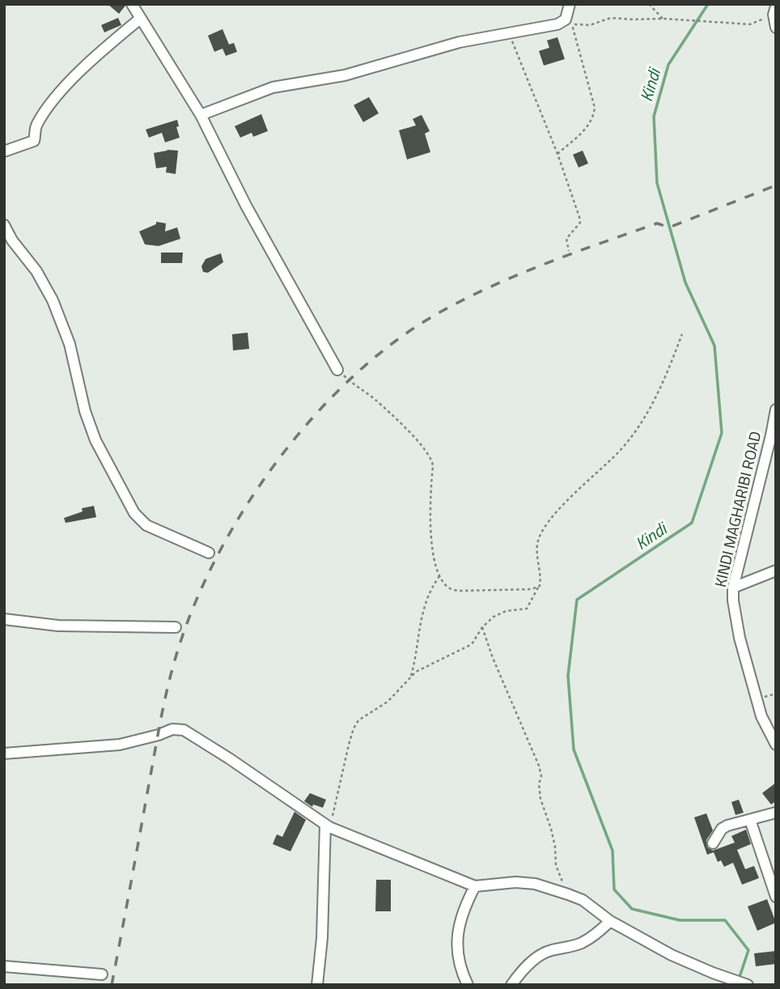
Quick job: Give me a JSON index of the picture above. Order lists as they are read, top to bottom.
{
  "streets": {
    "street": ["KINDI MAGHARIBI ROAD"]
  },
  "water": ["Kindi"]
}
